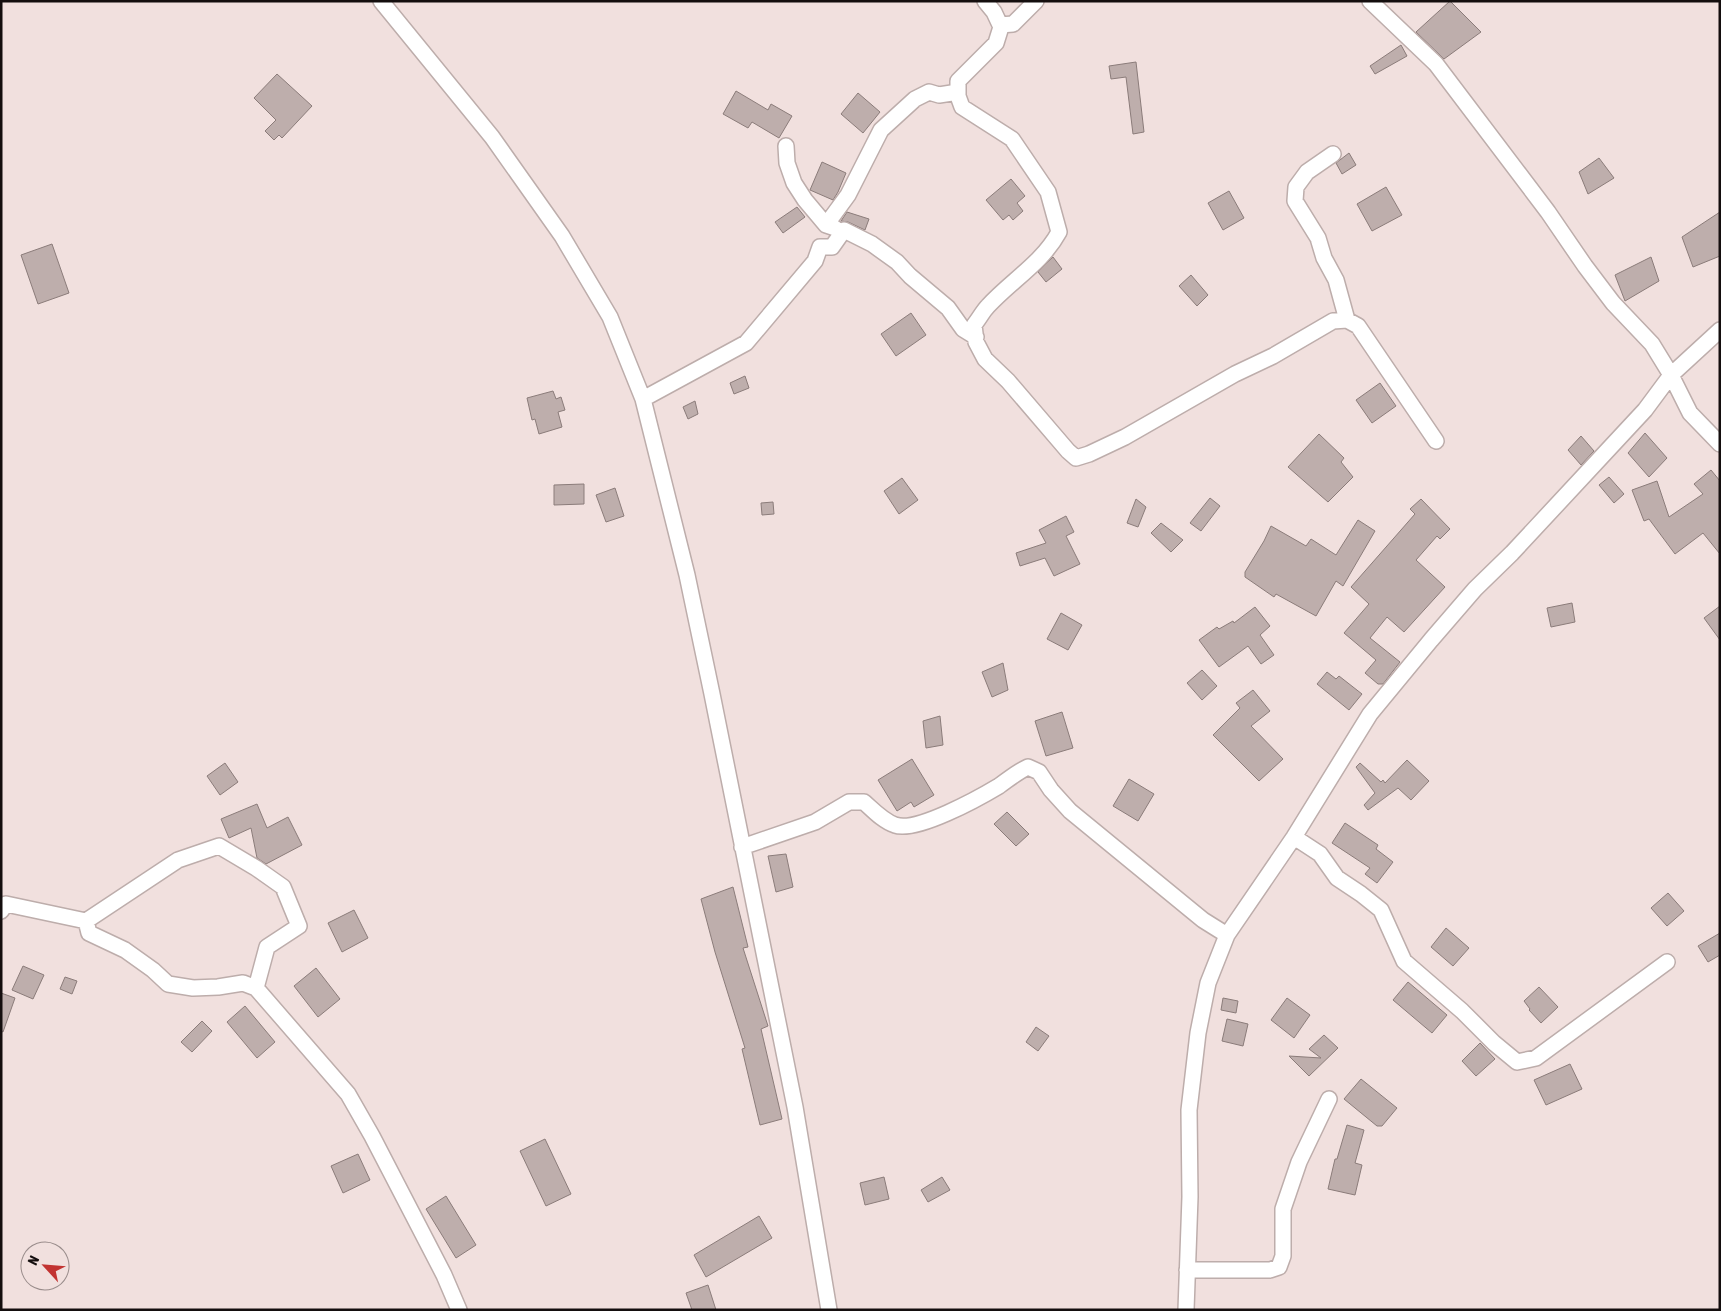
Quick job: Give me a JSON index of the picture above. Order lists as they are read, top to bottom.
{
  "north": "top left"
}
